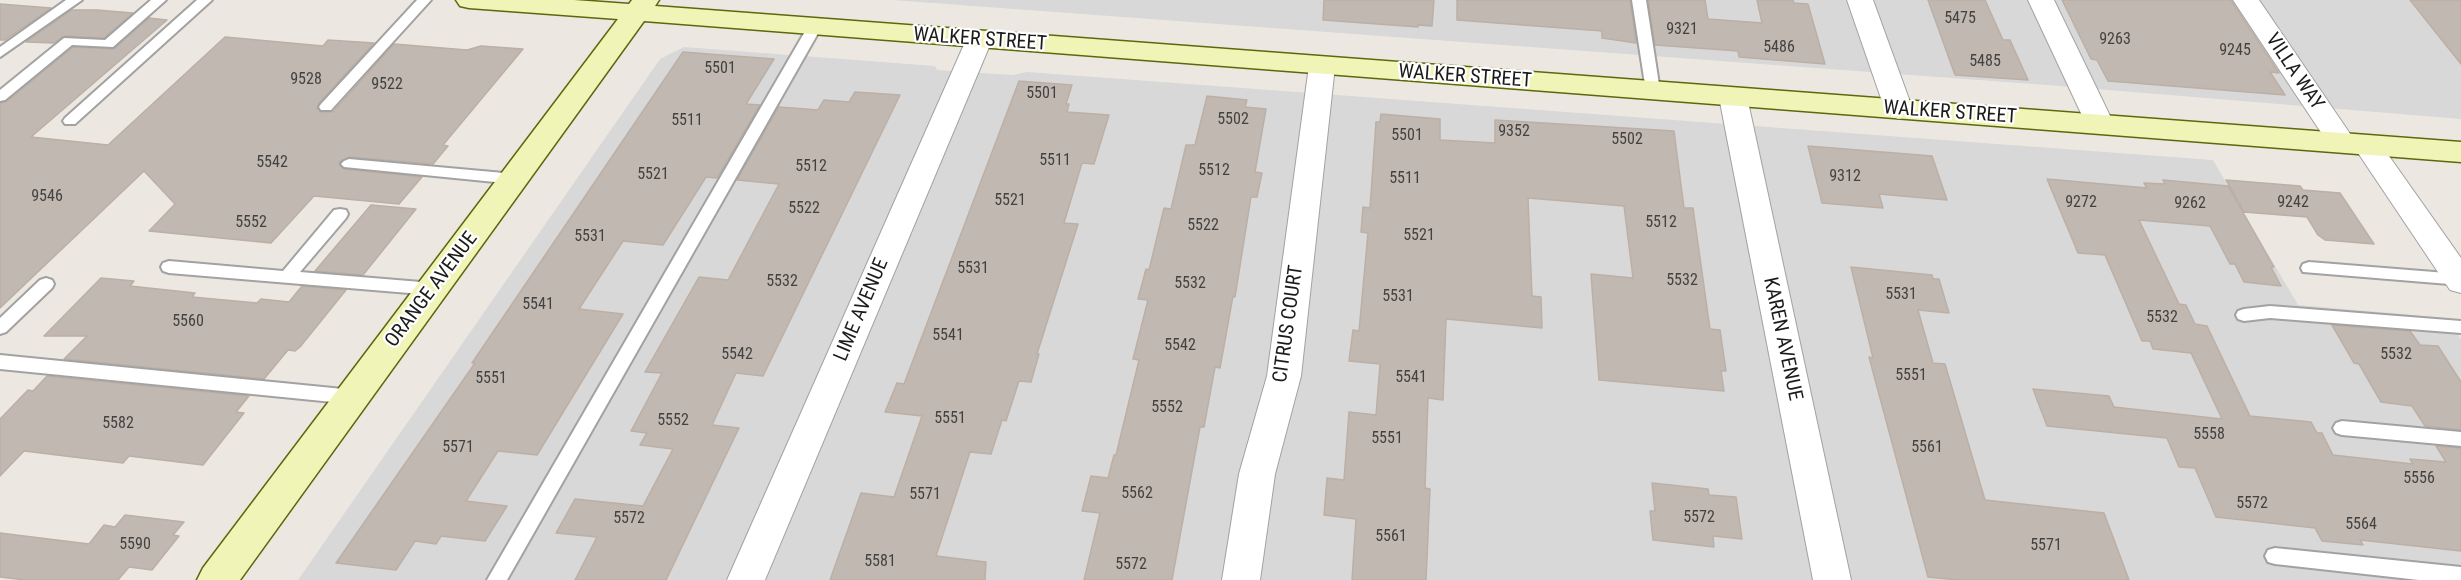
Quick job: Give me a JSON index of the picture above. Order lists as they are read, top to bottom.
{
  "streets": {
    "main road": ["WALKER STREET", "ORANGE AVENUE"],
    "street": [
      "VILLA WAY",
      "LIME AVENUE",
      "CITRUS COURT",
      "KAREN AVENUE"
    ]
  },
  "crossings": [
    ["WALKER STREET", "VILLA WAY"],
    ["WALKER STREET", "ORANGE AVENUE"],
    ["WALKER STREET", "LIME AVENUE"],
    ["WALKER STREET", "CITRUS COURT"],
    ["WALKER STREET", "KAREN AVENUE"]
  ],
  "house_numbers": [
    "5475",
    "9321",
    "9263",
    "5486",
    "9245",
    "5485",
    "5501",
    "9528",
    "9522",
    "5501",
    "5502",
    "5511",
    "9352",
    "5501",
    "5502",
    "5511",
    "5542",
    "5512",
    "5512",
    "5521",
    "9312",
    "5511",
    "9546",
    "5521",
    "9272",
    "9242",
    "9262",
    "5522",
    "5552",
    "5512",
    "5522",
    "5521",
    "5531",
    "5531",
    "5532",
    "5532",
    "5532",
    "5531",
    "5531",
    "5541",
    "5532",
    "5560",
    "5541",
    "5542",
    "5542",
    "5532",
    "5551",
    "5541",
    "5551",
    "5552",
    "5551",
    "5552",
    "5582",
    "5558",
    "5551",
    "5571",
    "5561",
    "5556",
    "5562",
    "5571",
    "5572",
    "5572",
    "5572",
    "5564",
    "5561",
    "5590",
    "5571",
    "5581",
    "5572"
  ]
}
